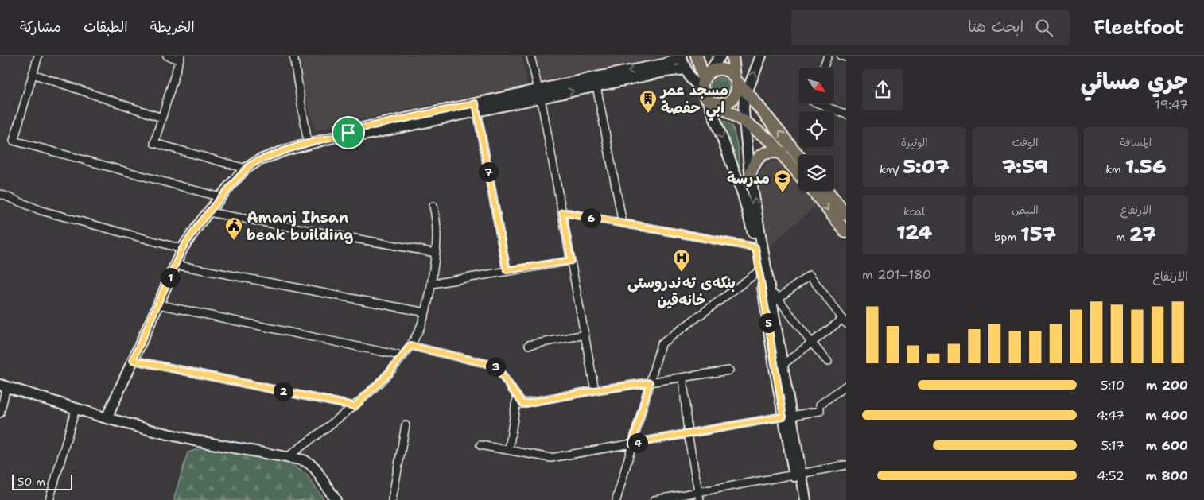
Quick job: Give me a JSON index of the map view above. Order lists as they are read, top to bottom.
{
  "places": {
    "building": ["مسجد عمر ابي حفصة"],
    "school or university": ["مدرسة"],
    "public building": ["Amanj Ihsan beak building"],
    "hospital": ["بنکەی تەندروستی خانەقین"]
  },
  "scale_bar": "50 m",
  "north": "bottom right",
  "page": {
    "header": "Fleetfoot",
    "search": "ابحث هنا",
    "nav": ["الخريطة", "الطبقات", "مشاركة"],
    "heading": ["جري مسائي", "19:47"],
    "stats": [
      ["المسافة", "1.56 km"],
      ["الوقت", "7:59"],
      ["الوتيرة", "5:07 /km"],
      ["الارتفاع", "27 m"],
      ["النبض", "157 bpm"],
      ["kcal", "124"]
    ],
    "pins": [
      "7",
      "6",
      "1",
      "5",
      "3",
      "2",
      "4"
    ],
    "chart": ["الارتفاع", "180–201 m"],
    "list": [
      {
        "name": "200 m",
        "note": "5:10"
      },
      {
        "name": "400 m",
        "note": "4:47"
      },
      {
        "name": "600 m",
        "note": "5:17"
      },
      {
        "name": "800 m",
        "note": "4:52"
      }
    ],
    "scale": "50 m"
  }
}
